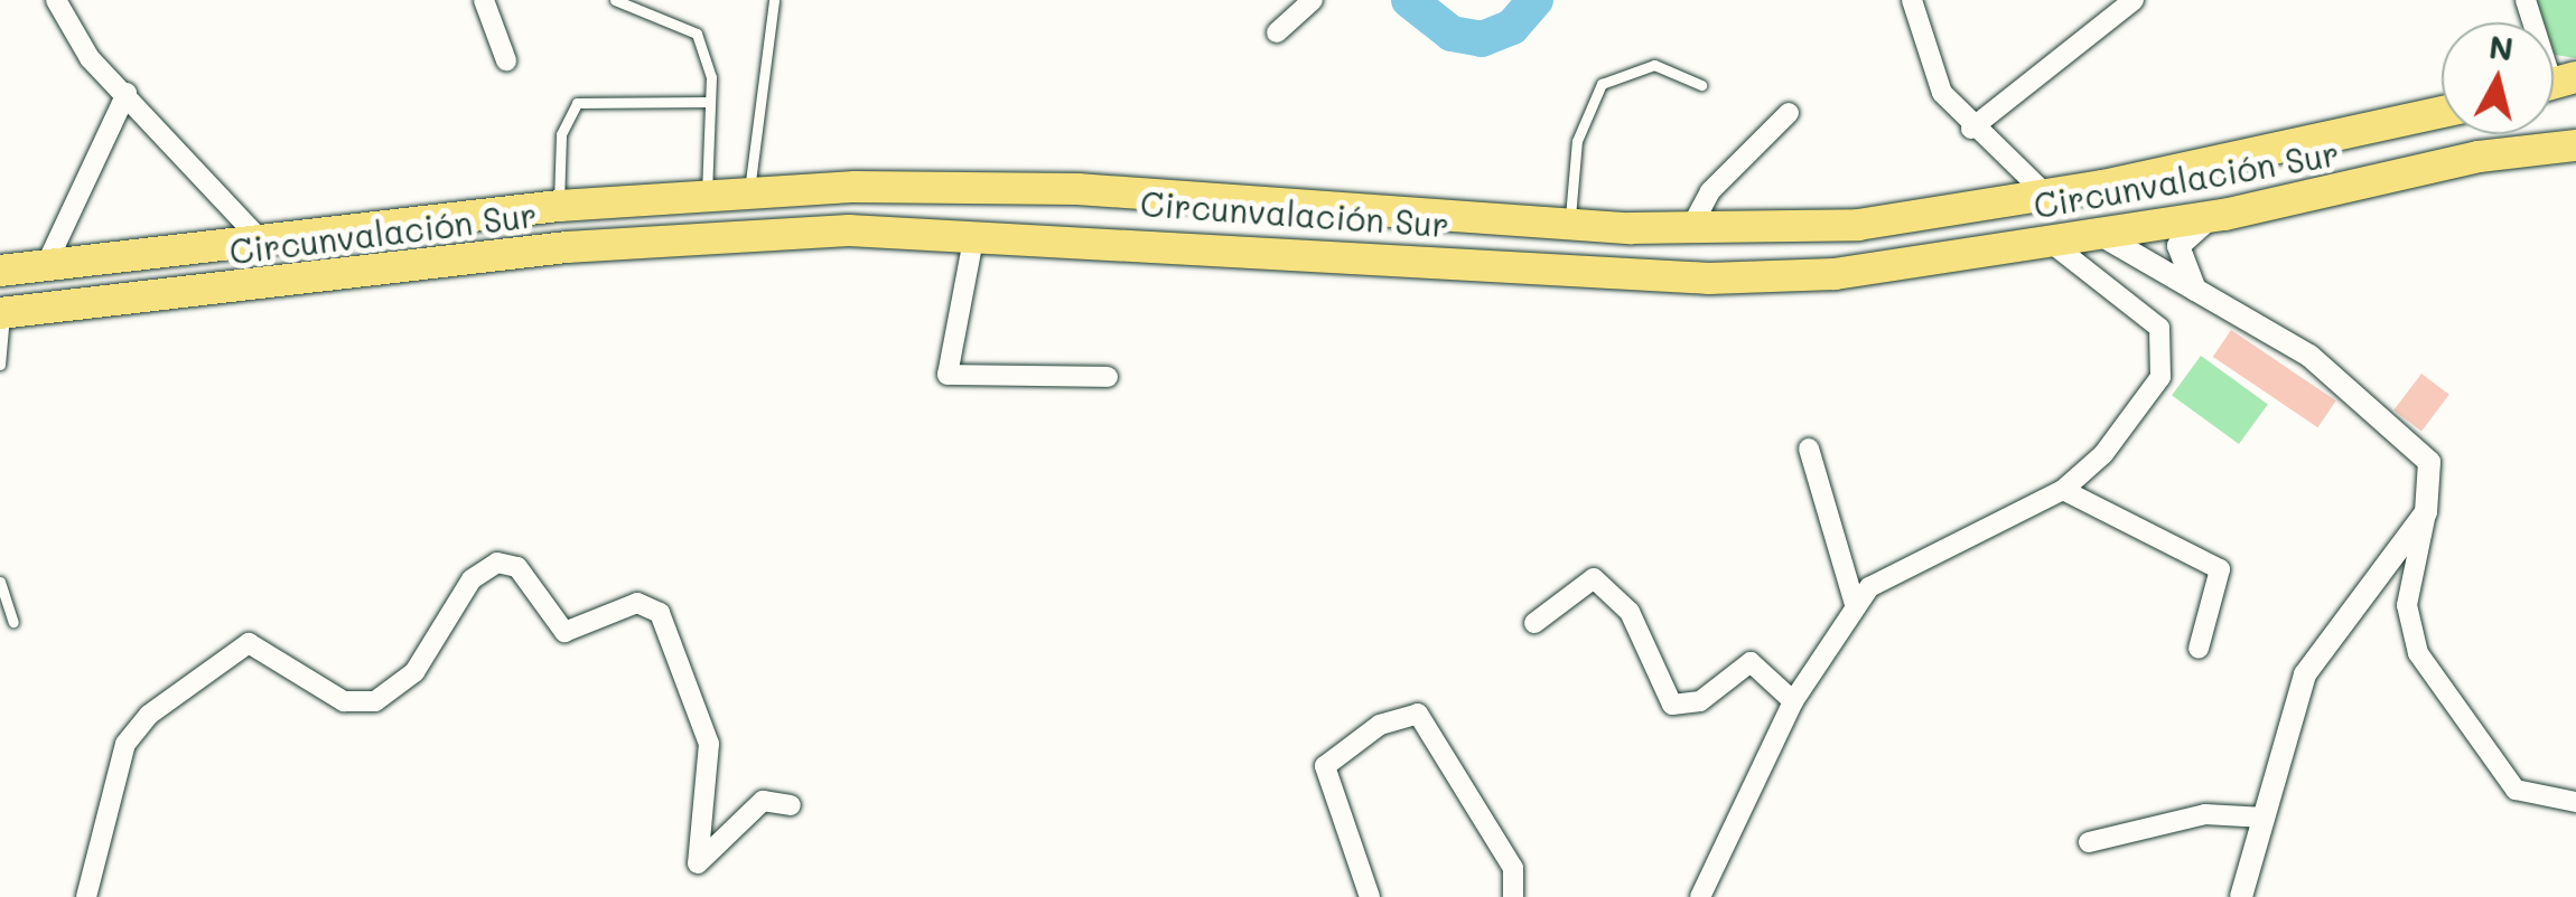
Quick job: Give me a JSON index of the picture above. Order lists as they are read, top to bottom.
{
  "streets": {
    "highway": ["Circunvalación Sur"]
  },
  "north": "top"
}
